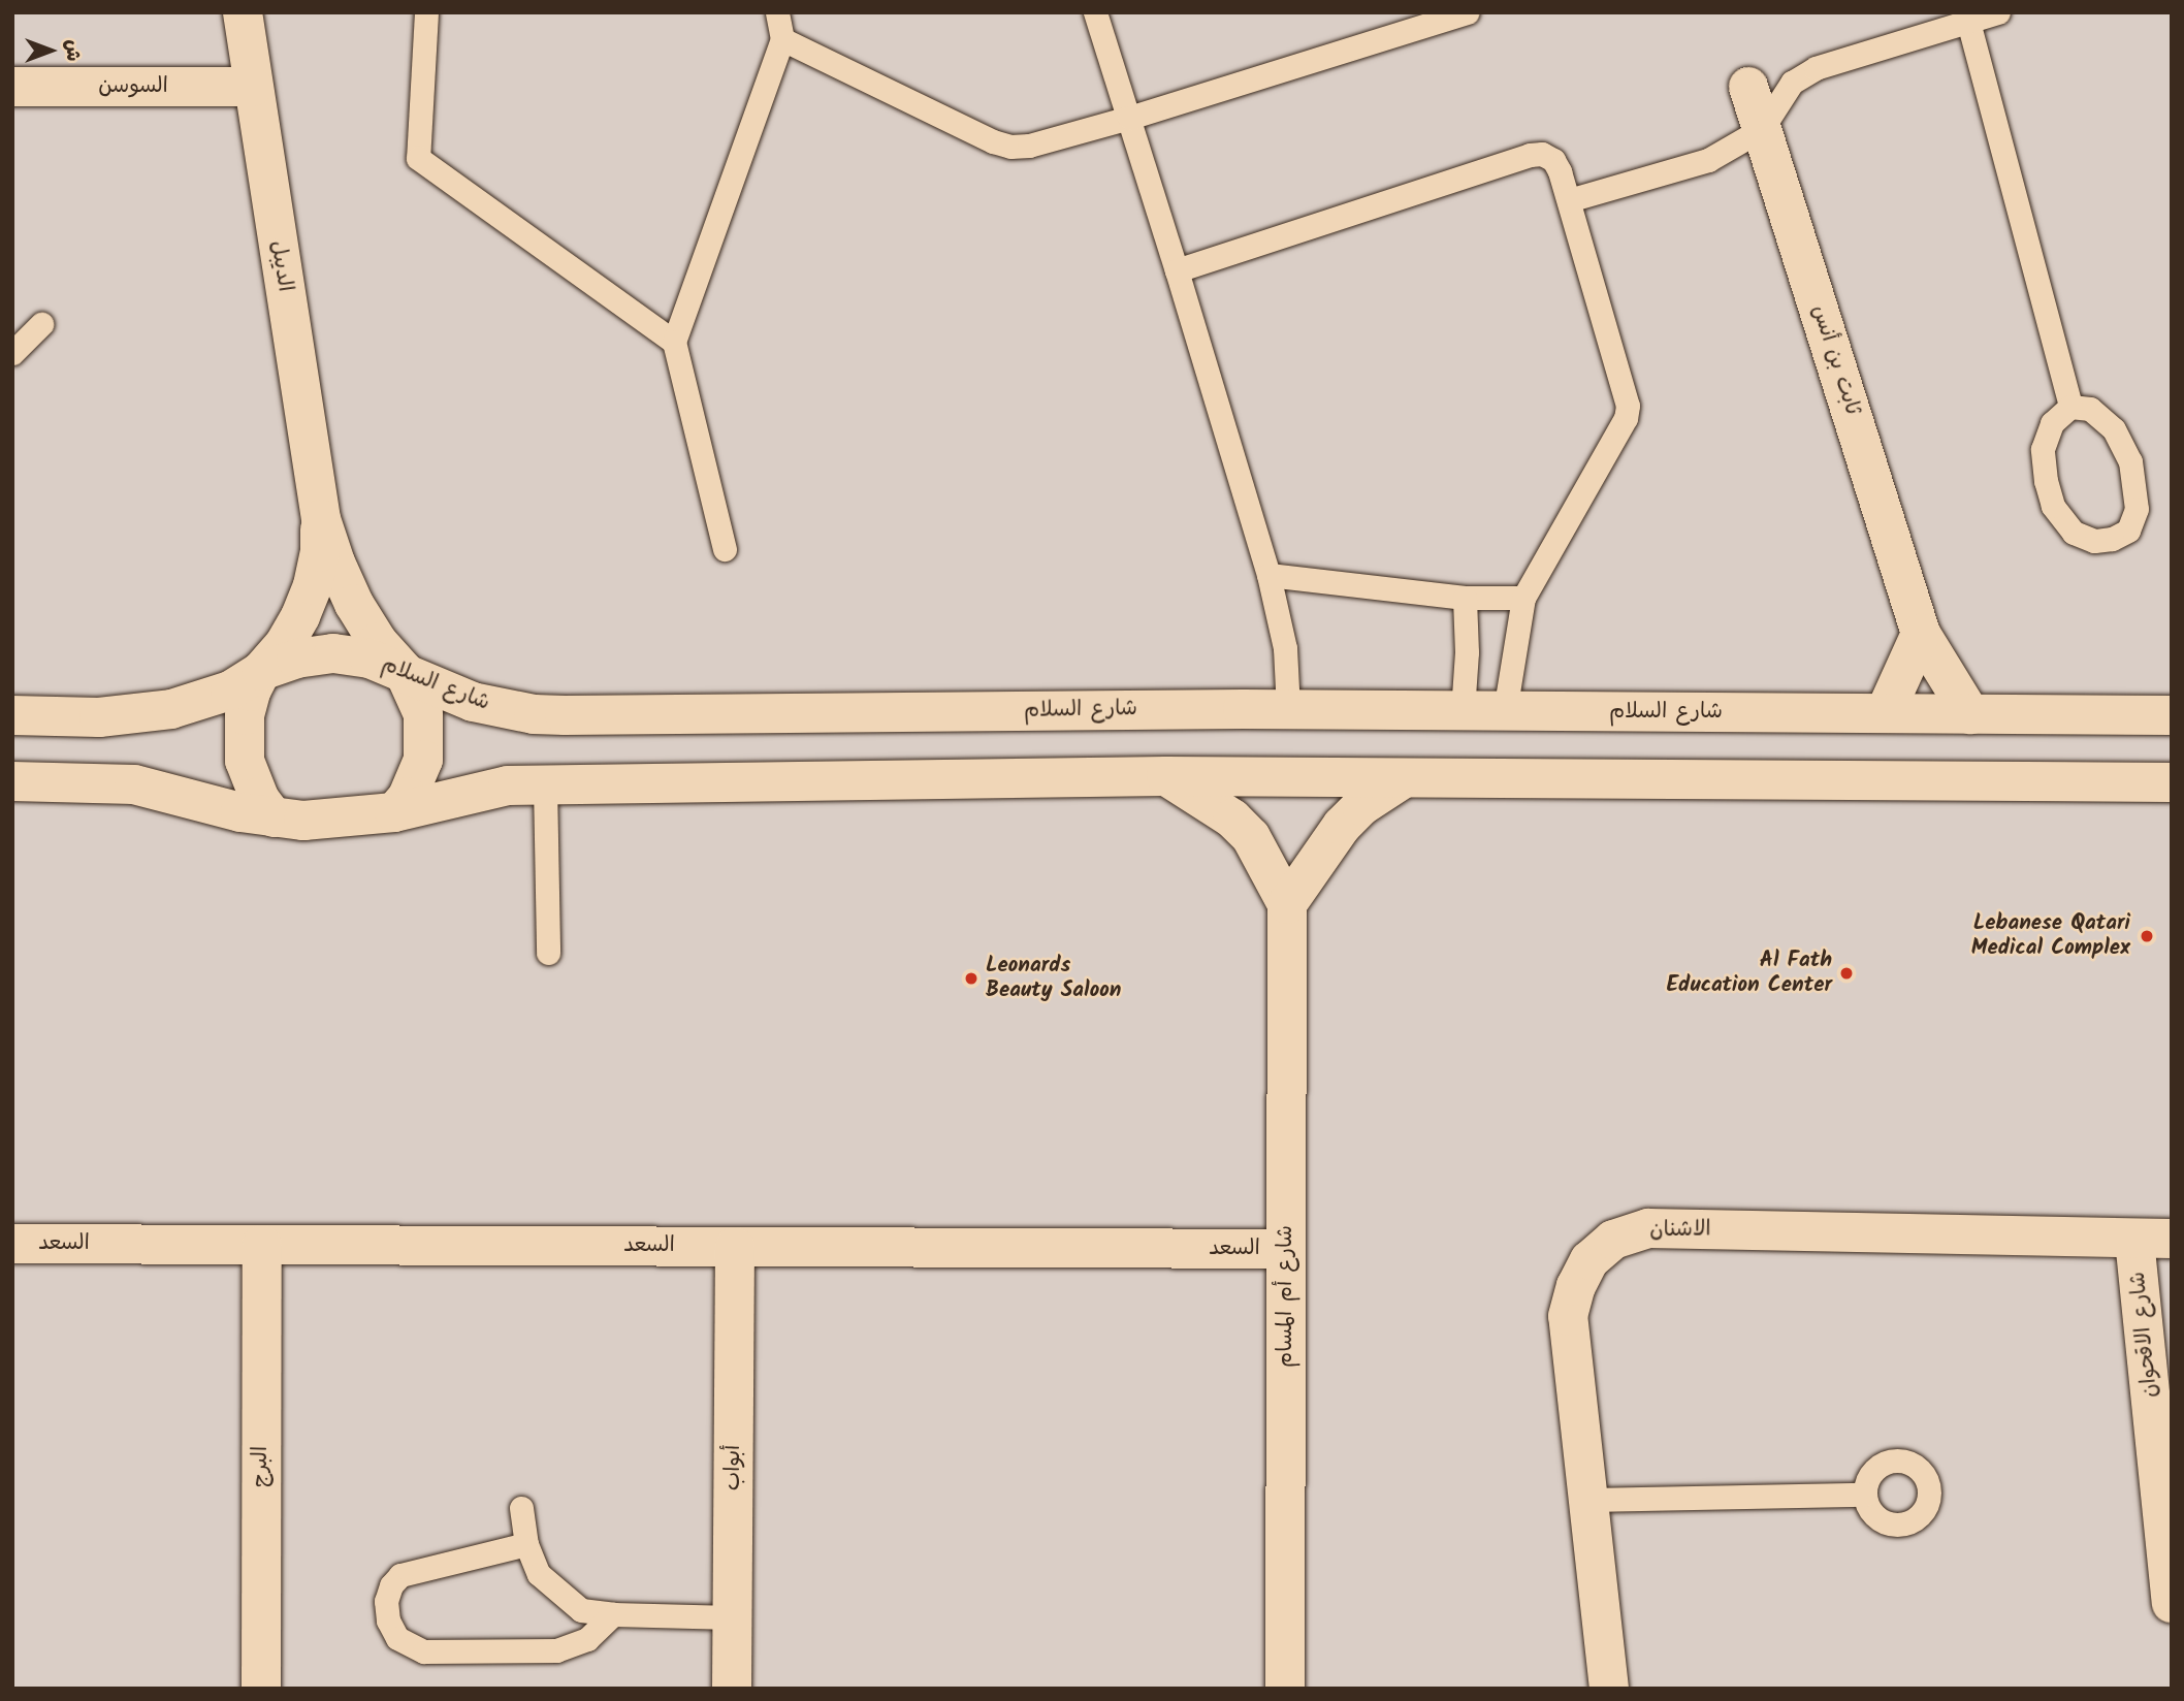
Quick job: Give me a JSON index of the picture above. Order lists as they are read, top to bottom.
{
  "streets": {
    "street": [
      "السوسن",
      "الديبل",
      "ثابت بن أنس",
      "شارع السلام",
      "الاشنان",
      "السعد",
      "شارع أم المسام",
      "شارع الاقحوان",
      "البرج",
      "أبواب"
    ]
  },
  "crossings": [
    ["السوسن", "الديبل"],
    ["الديبل", "شارع السلام"],
    ["ثابت بن أنس", "شارع السلام"],
    ["الاشنان", "شارع الاقحوان"],
    ["السعد", "شارع أم المسام"],
    ["السعد", "البرج"],
    ["السعد", "أبواب"]
  ],
  "places": ["Lebanese Qatari Medical Complex", "Al Fath Education Center", "Leonards Beauty Saloon"],
  "north": "right"
}
